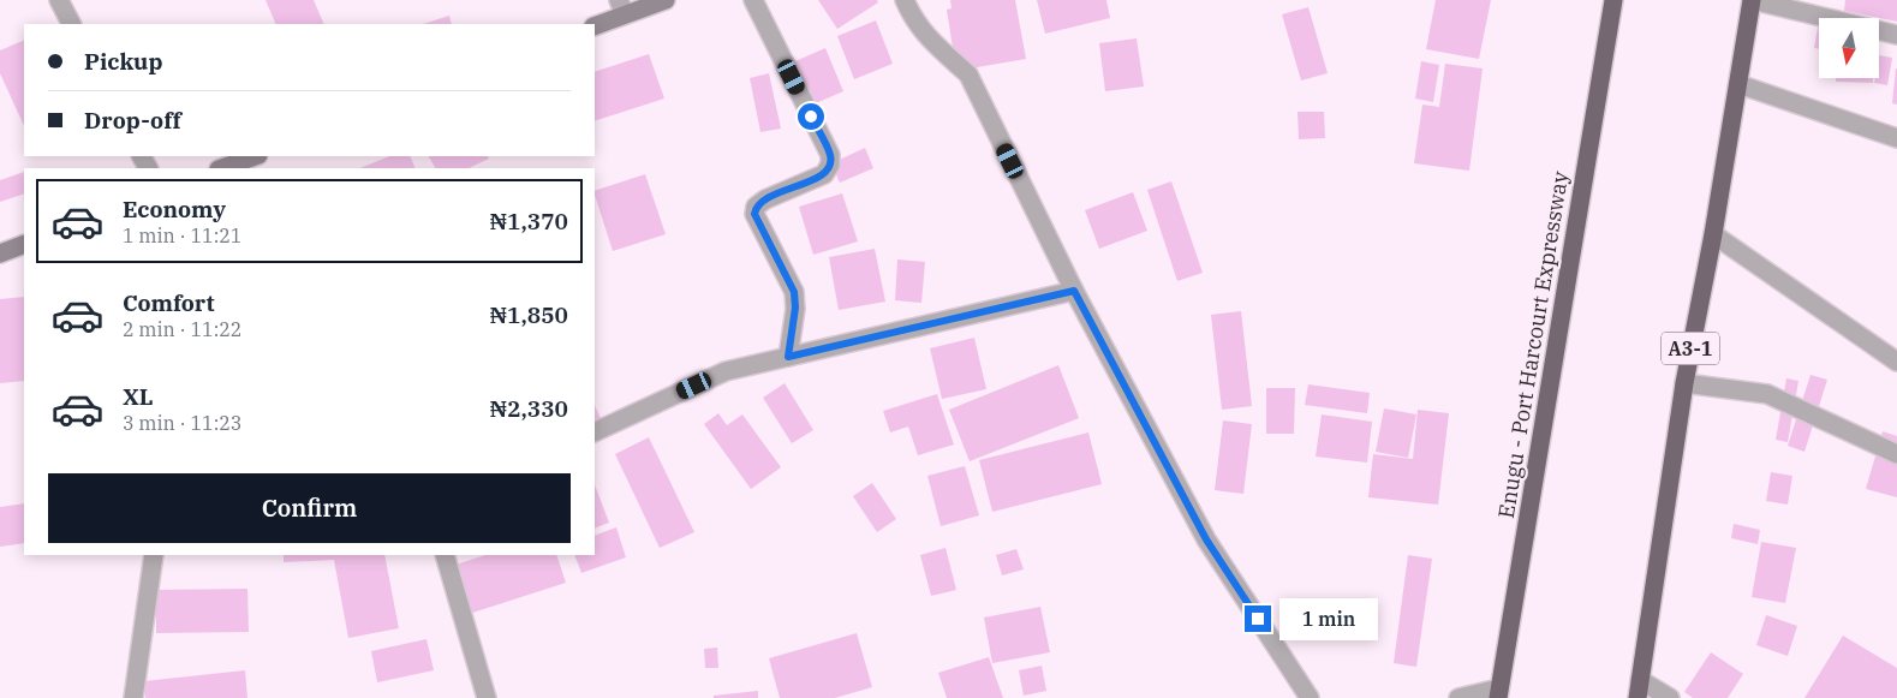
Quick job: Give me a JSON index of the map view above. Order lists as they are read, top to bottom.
{
  "streets": {
    "highway": ["Enugu - Port Harcourt Expressway", "A3-1"]
  },
  "north": "bottom",
  "page": {
    "banner": ["Pickup", "Drop-off"],
    "list": [
      {
        "name": "Economy",
        "note": "1 min · 11:21",
        "value": "₦1,370"
      },
      {
        "name": "Comfort",
        "note": "2 min · 11:22",
        "value": "₦1,850"
      },
      {
        "name": "XL",
        "note": "3 min · 11:23",
        "value": "₦2,330"
      }
    ],
    "buttons": "Confirm",
    "bubble": "1 min"
  }
}
